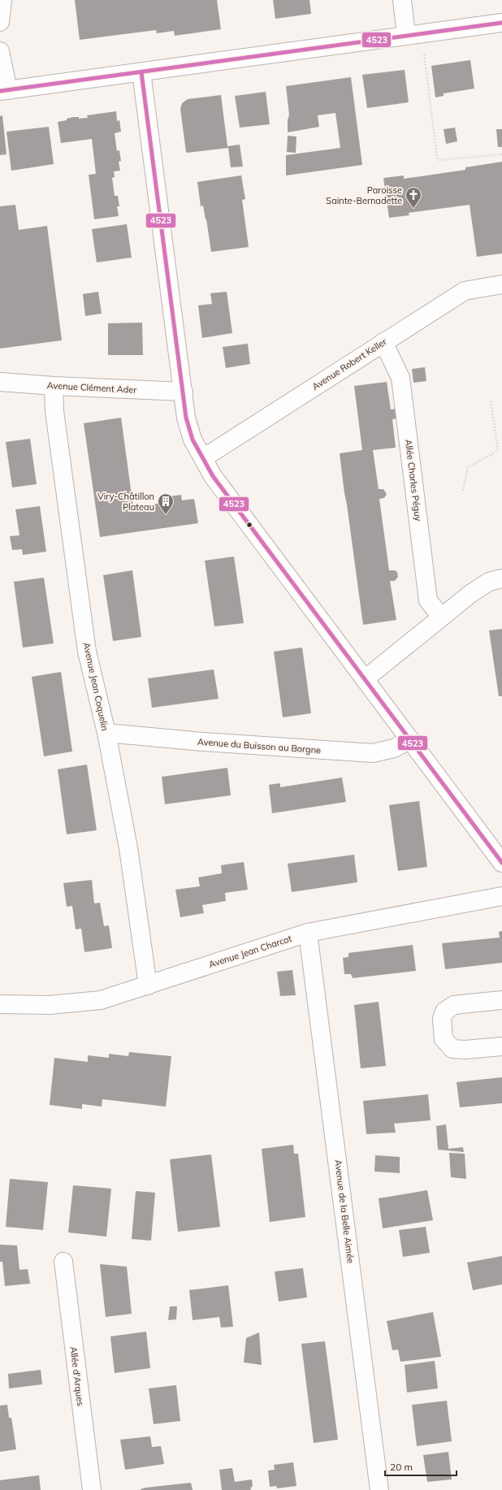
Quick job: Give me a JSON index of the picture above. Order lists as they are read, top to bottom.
{
  "streets": {
    "street": [
      "Avenue Robert Keller",
      "Avenue Clément Ader",
      "Allée Charles Péguy",
      "Avenue Jean Coquelin",
      "Avenue du Buisson au Borgne",
      "Avenue Jean Charcot",
      "Avenue de la Belle Aimée",
      "Allée d'Arques"
    ]
  },
  "crossings": [
    ["Avenue Robert Keller", "Allée Charles Péguy"],
    ["Avenue Clément Ader", "Avenue Jean Coquelin"],
    ["Avenue Jean Coquelin", "Avenue du Buisson au Borgne"],
    ["Avenue Jean Coquelin", "Avenue Jean Charcot"],
    ["Avenue Jean Charcot", "Avenue de la Belle Aimée"]
  ],
  "places": {
    "church": ["Paroisse Sainte-Bernadette"],
    "building": ["Viry-Châtillon Plateau"]
  },
  "lines": ["transit line 4523"],
  "scale_bar": "20 m"
}
